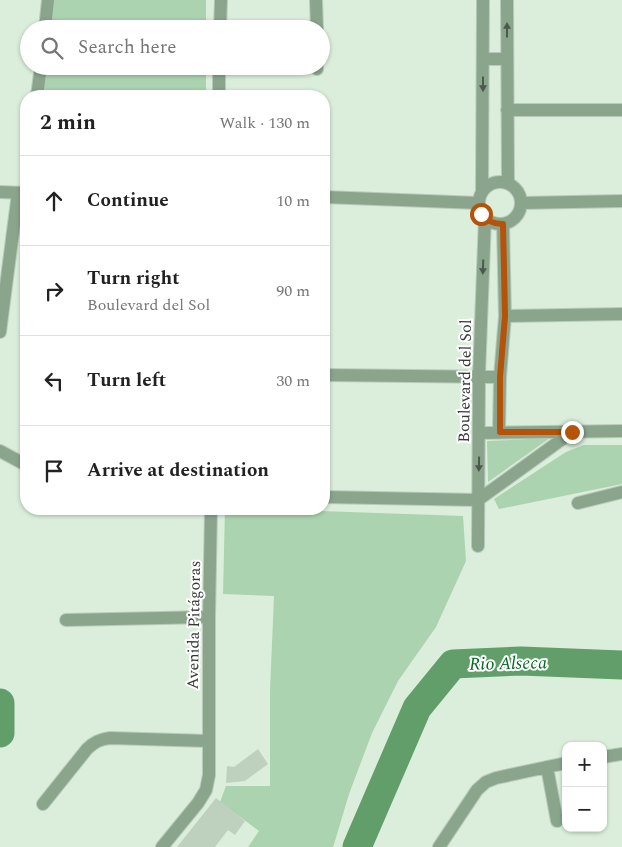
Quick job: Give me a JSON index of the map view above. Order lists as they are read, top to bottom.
{
  "streets": {
    "street": ["Boulevard del Sol", "Avenida Pitágoras"]
  },
  "water": ["Rio Alseca"],
  "page": {
    "search": "Search here",
    "heading": ["2 min", "Walk · 130 m"],
    "list": [
      ["Continue", "10 m"],
      ["Turn right", "Boulevard del Sol", "90 m"],
      ["Turn left", "30 m"],
      "Arrive at destination"
    ],
    "map_buttons": ["+", "−"]
  }
}
